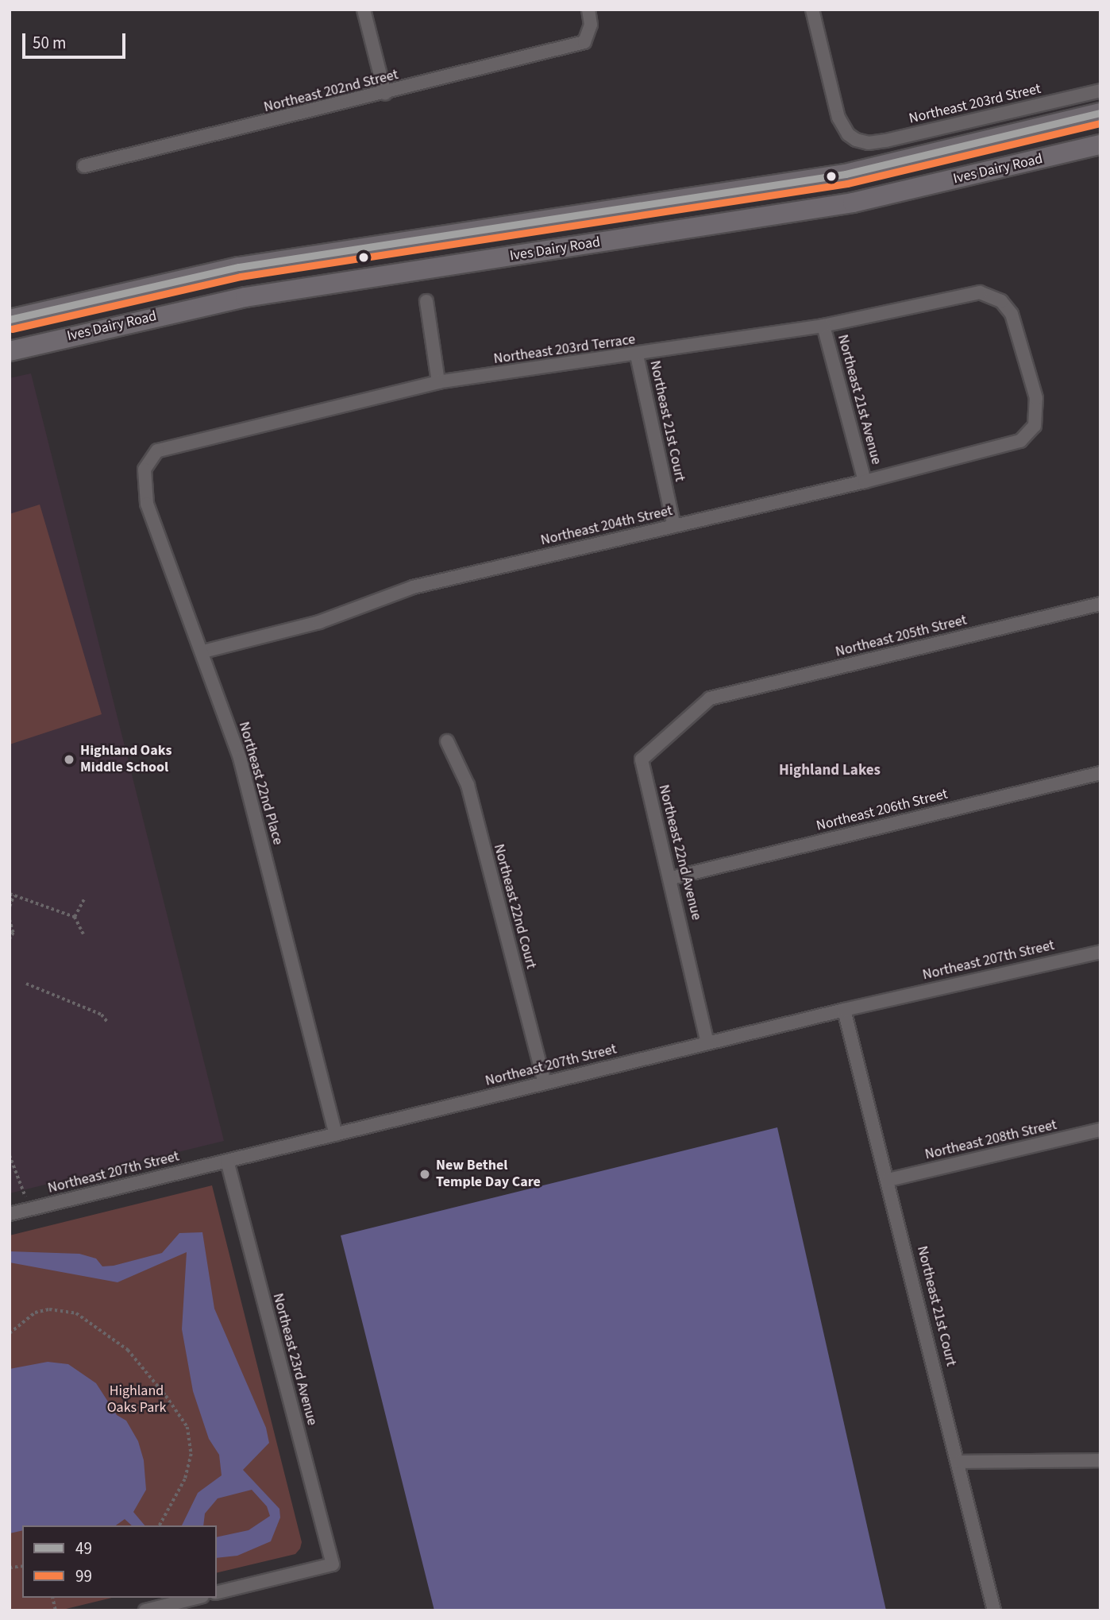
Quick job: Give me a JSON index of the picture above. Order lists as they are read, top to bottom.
{
  "streets": {
    "main road": ["Ives Dairy Road"],
    "street": [
      "Northeast 202nd Street",
      "Northeast 203rd Street",
      "Northeast 203rd Terrace",
      "Northeast 21st Avenue",
      "Northeast 21st Court",
      "Northeast 204th Street",
      "Northeast 205th Street",
      "Northeast 22nd Place",
      "Northeast 206th Street",
      "Northeast 22nd Avenue",
      "Northeast 22nd Court",
      "Northeast 207th Street",
      "Northeast 208th Street",
      "Northeast 23rd Avenue"
    ]
  },
  "crossings": [
    ["Northeast 203rd Terrace", "Northeast 21st Avenue"],
    ["Northeast 203rd Terrace", "Northeast 21st Court"],
    ["Northeast 203rd Terrace", "Northeast 204th Street"],
    ["Northeast 203rd Terrace", "Northeast 22nd Place"],
    ["Northeast 21st Avenue", "Northeast 204th Street"],
    ["Northeast 21st Court", "Northeast 204th Street"],
    ["Northeast 21st Court", "Northeast 207th Street"],
    ["Northeast 21st Court", "Northeast 208th Street"],
    ["Northeast 204th Street", "Northeast 22nd Place"],
    ["Northeast 205th Street", "Northeast 22nd Avenue"],
    ["Northeast 22nd Place", "Northeast 207th Street"],
    ["Northeast 206th Street", "Northeast 22nd Avenue"],
    ["Northeast 22nd Avenue", "Northeast 207th Street"],
    ["Northeast 22nd Court", "Northeast 207th Street"],
    ["Northeast 207th Street", "Northeast 23rd Avenue"]
  ],
  "districts": ["Highland Lakes"],
  "parks": ["Highland Oaks Park"],
  "places": ["Highland Oaks Middle School", "New Bethel Temple Day Care"],
  "lines": ["transit line 49", "transit line 99"],
  "legend": ["49", "99"],
  "scale_bar": "50 m"
}
